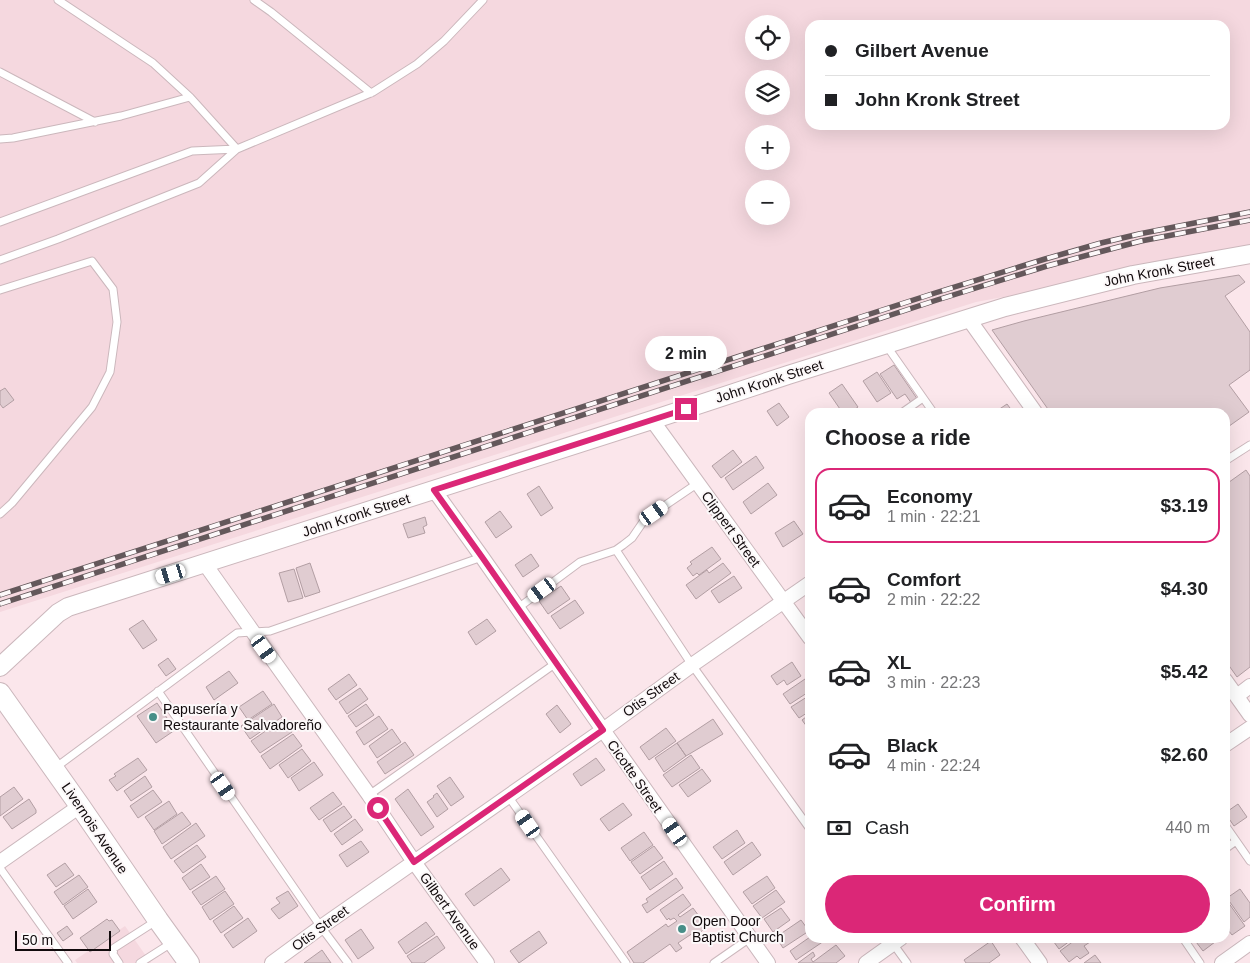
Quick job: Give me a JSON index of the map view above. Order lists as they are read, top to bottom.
{
  "streets": {
    "main road": ["Livernois Avenue"],
    "street": [
      "John Kronk Street",
      "Clippert Street",
      "Otis Street",
      "Cicotte Street",
      "Gilbert Avenue"
    ]
  },
  "crossings": [
    ["John Kronk Street", "Clippert Street"],
    ["John Kronk Street", "Cicotte Street"],
    ["John Kronk Street", "Gilbert Avenue"],
    ["Clippert Street", "Otis Street"],
    ["Otis Street", "Cicotte Street"],
    ["Otis Street", "Gilbert Avenue"]
  ],
  "places": ["Papusería y Restaurante Salvadoreño", "Open Door Baptist Church"],
  "scale_bar": "50 m",
  "page": {
    "map_buttons": ["+", "−"],
    "banner": ["Gilbert Avenue", "John Kronk Street"],
    "bubble": "2 min",
    "heading": "Choose a ride",
    "list": [
      {
        "name": "Economy",
        "note": "1 min · 22:21",
        "value": "$3.19"
      },
      {
        "name": "Comfort",
        "note": "2 min · 22:22",
        "value": "$4.30"
      },
      {
        "name": "XL",
        "note": "3 min · 22:23",
        "value": "$5.42"
      },
      {
        "name": "Black",
        "note": "4 min · 22:24",
        "value": "$2.60"
      }
    ],
    "pay": ["Cash", "440 m"],
    "buttons": "Confirm",
    "scale": "50 m"
  }
}
